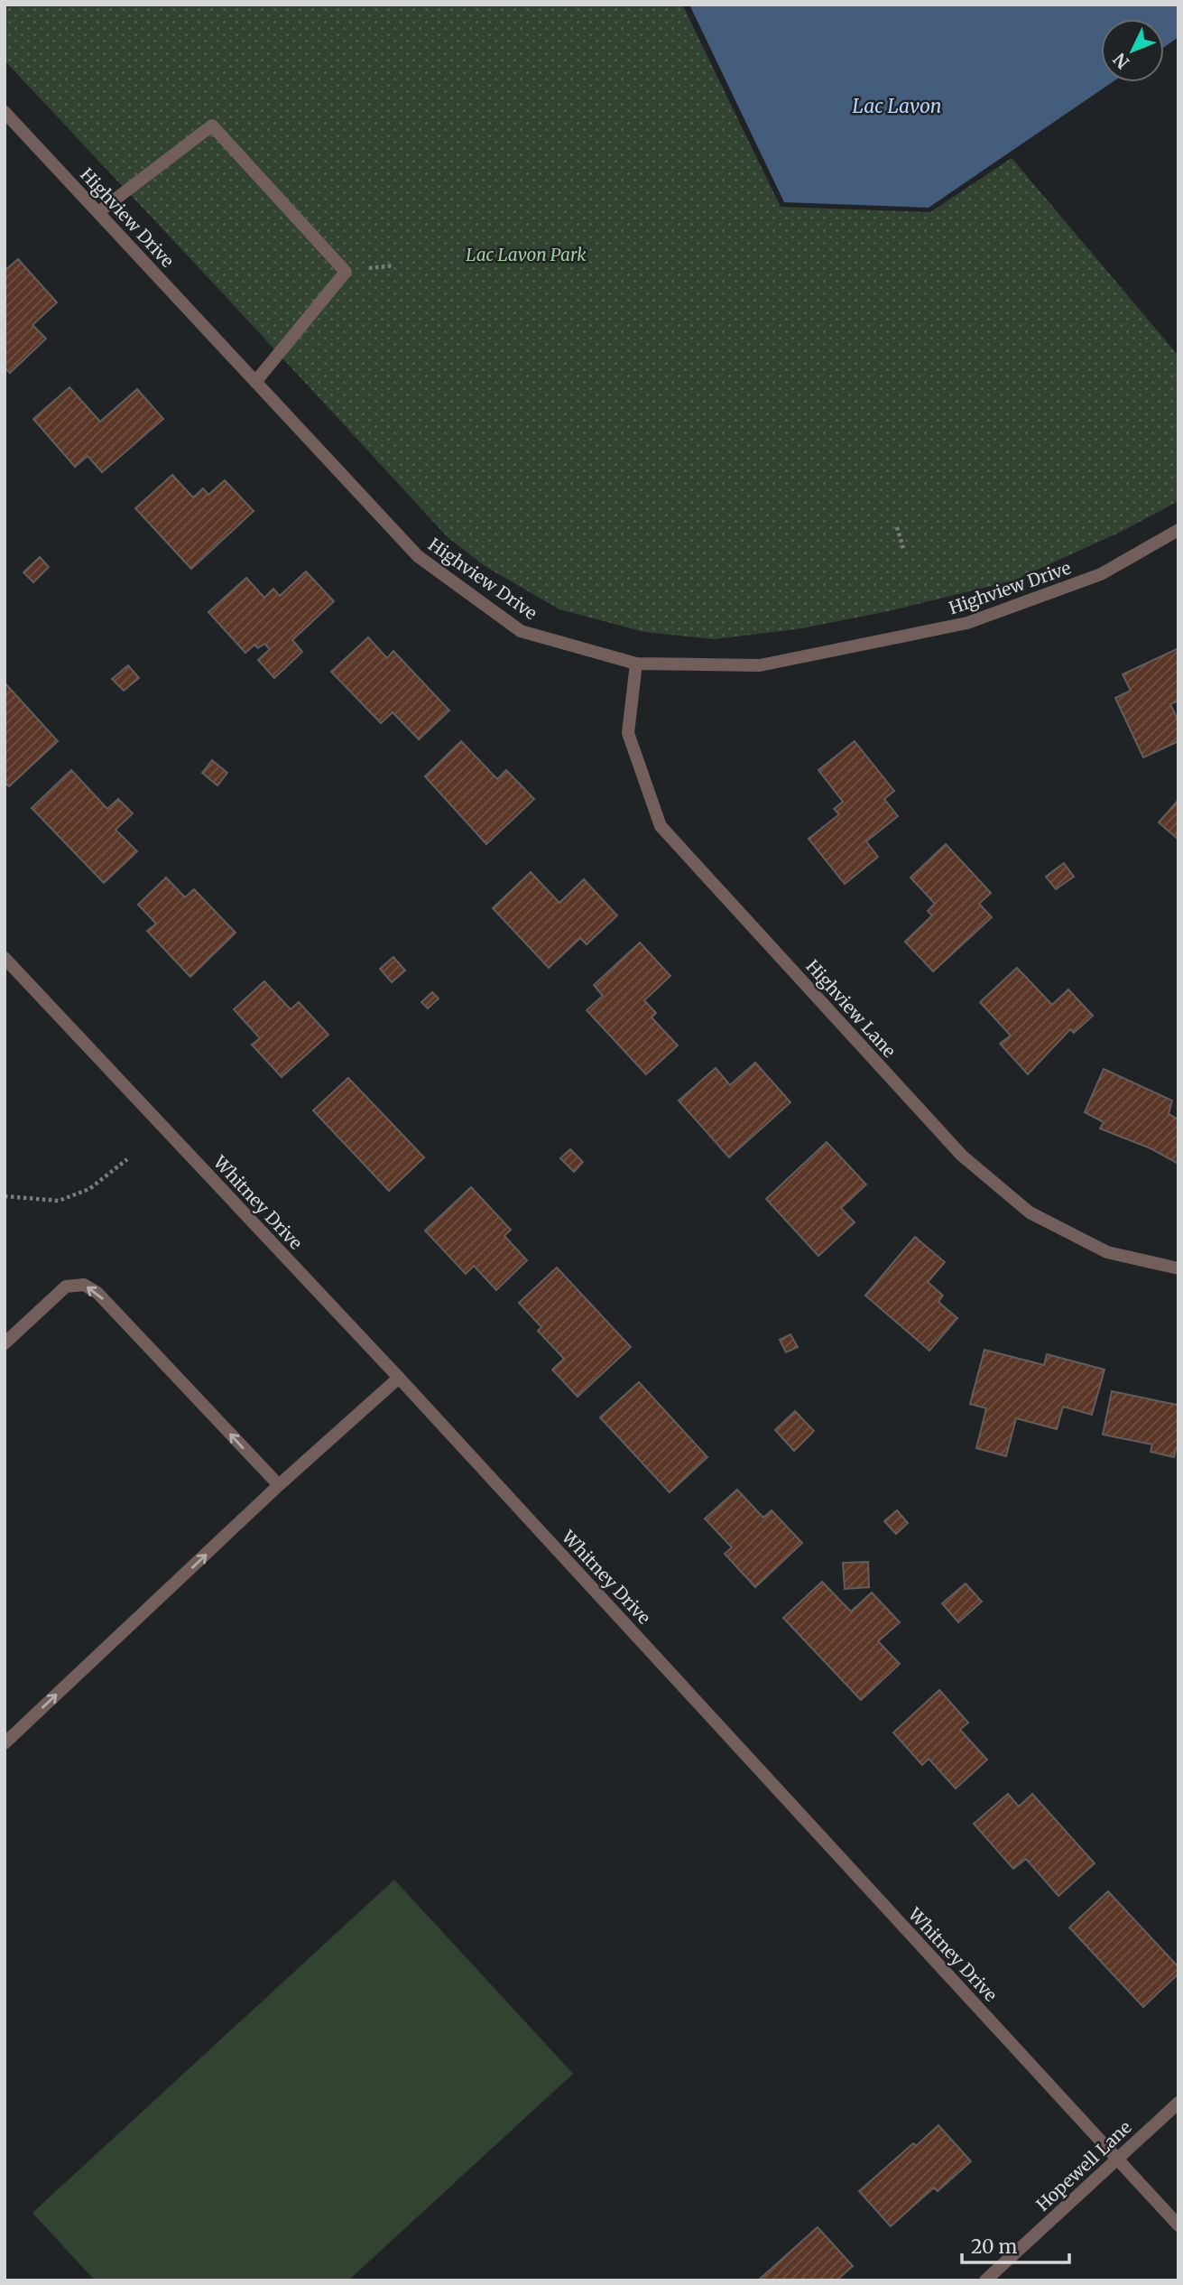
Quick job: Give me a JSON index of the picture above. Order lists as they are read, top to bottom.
{
  "streets": {
    "street": [
      "Highview Drive",
      "Highview Lane",
      "Whitney Drive",
      "Hopewell Lane"
    ]
  },
  "crossings": [
    ["Highview Drive", "Highview Lane"],
    ["Whitney Drive", "Hopewell Lane"]
  ],
  "water": ["Lac Lavon"],
  "parks": ["Lac Lavon Park"],
  "scale_bar": "20 m",
  "north": "bottom left"
}
